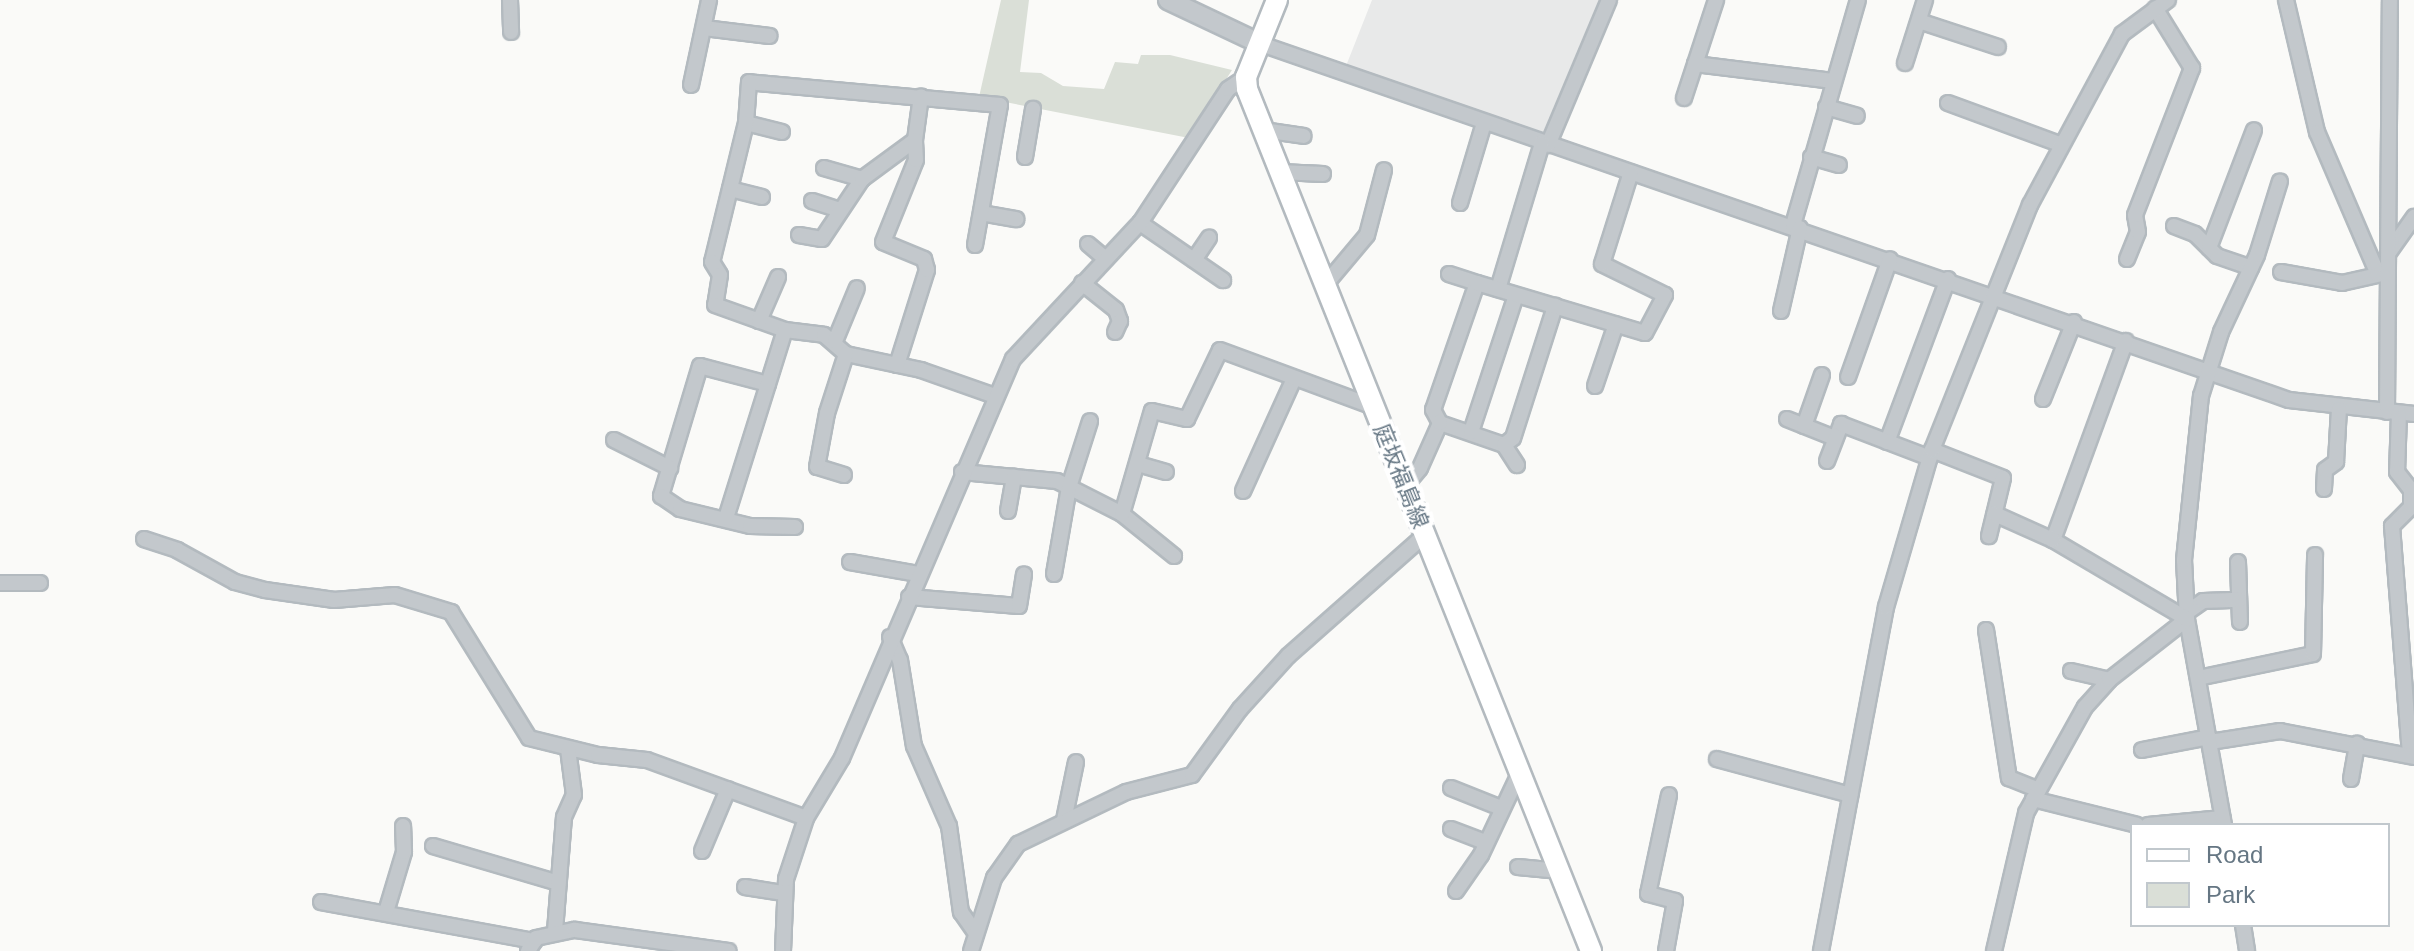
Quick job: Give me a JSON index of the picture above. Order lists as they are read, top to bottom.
{
  "streets": {
    "main road": ["庭坂福島線"]
  },
  "legend": ["Road", "Park"]
}
